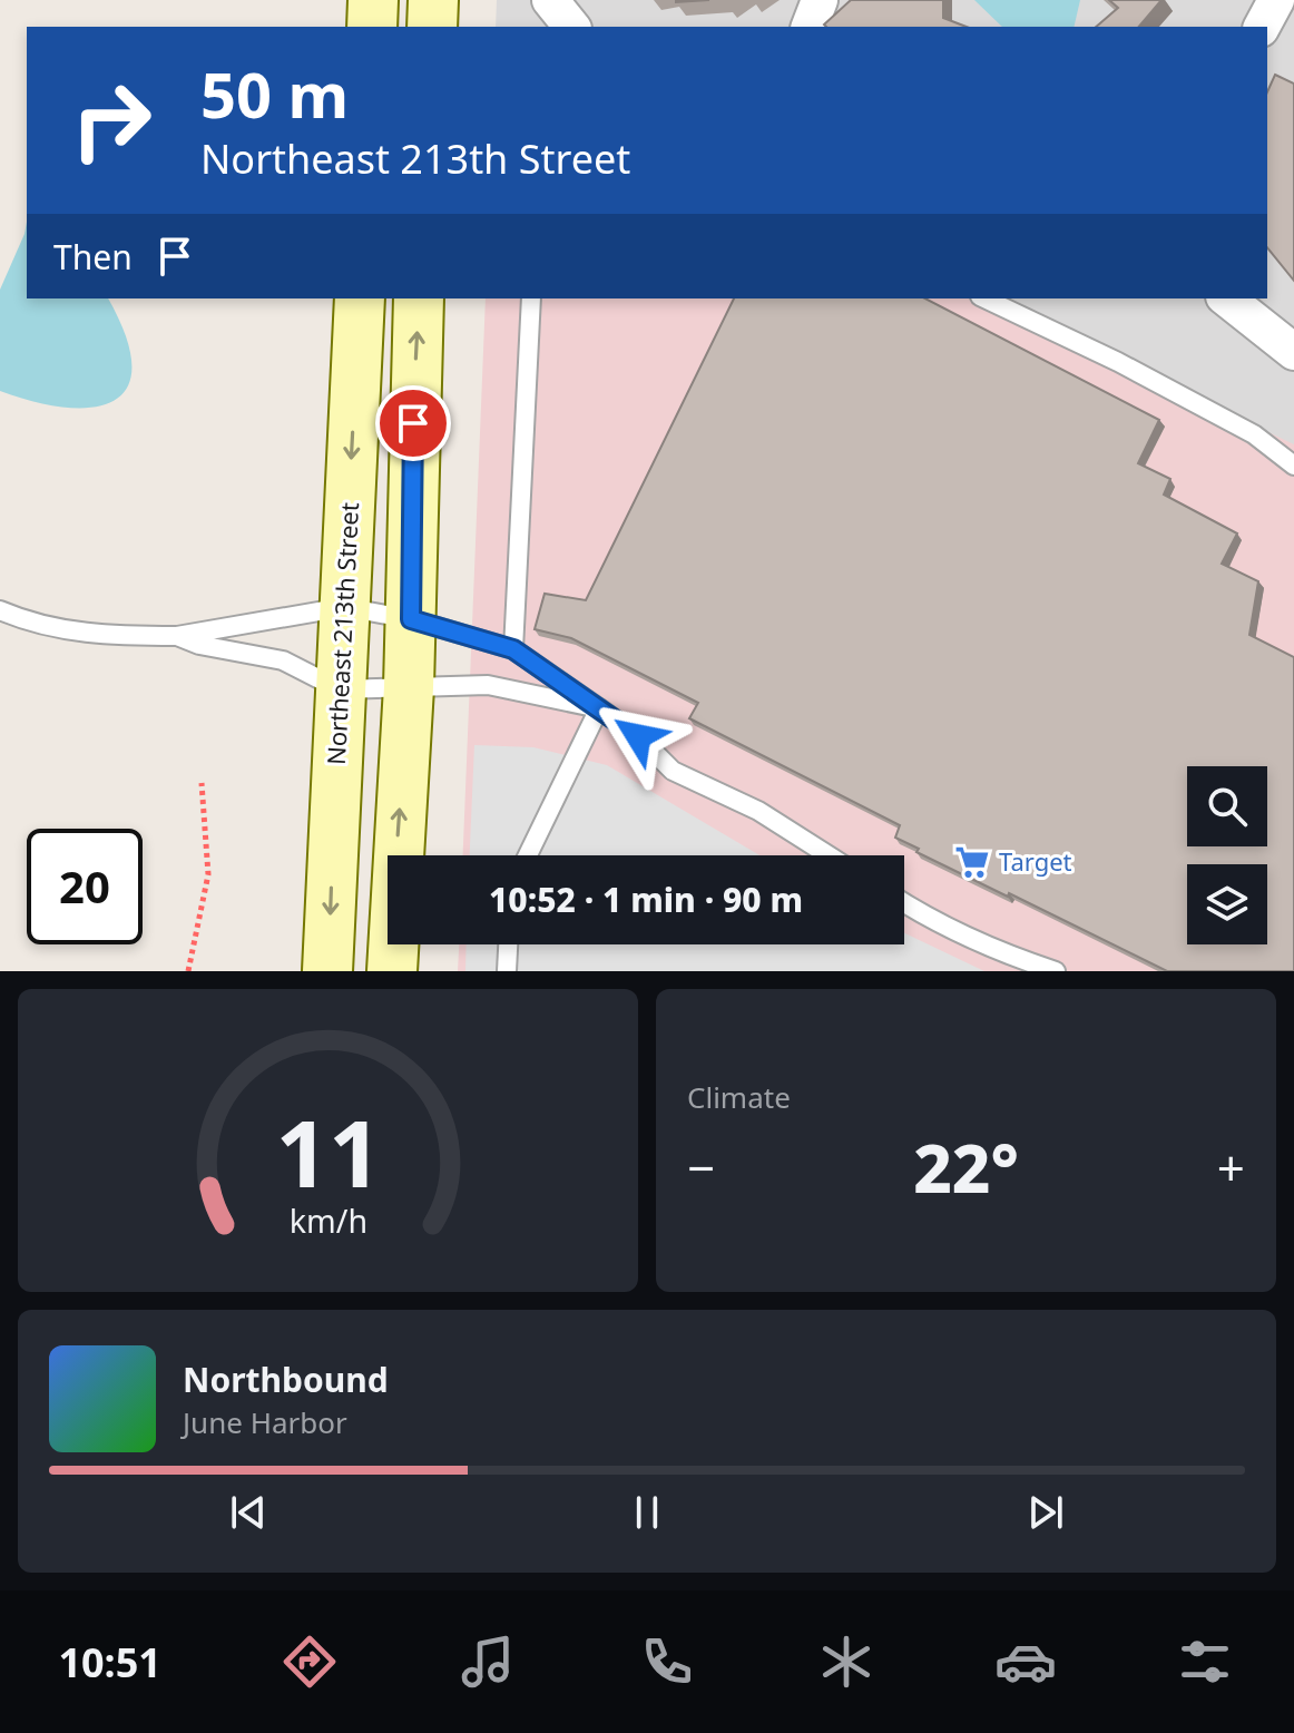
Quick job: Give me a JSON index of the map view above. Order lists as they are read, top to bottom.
{
  "streets": {
    "street": ["Northeast 213th Street"]
  },
  "places": {
    "supermarket": ["Target"]
  },
  "page": {
    "turn": ["50 m", "Northeast 213th Street"],
    "then": "Then",
    "limit": "20",
    "trip": "10:52 · 1 min · 90 m",
    "tile": "Climate",
    "heat": ["−", "22°", "+"],
    "song": ["Northbound", "June Harbor"],
    "tabs": "10:51",
    "gauge": ["11", "km/h"]
  }
}
